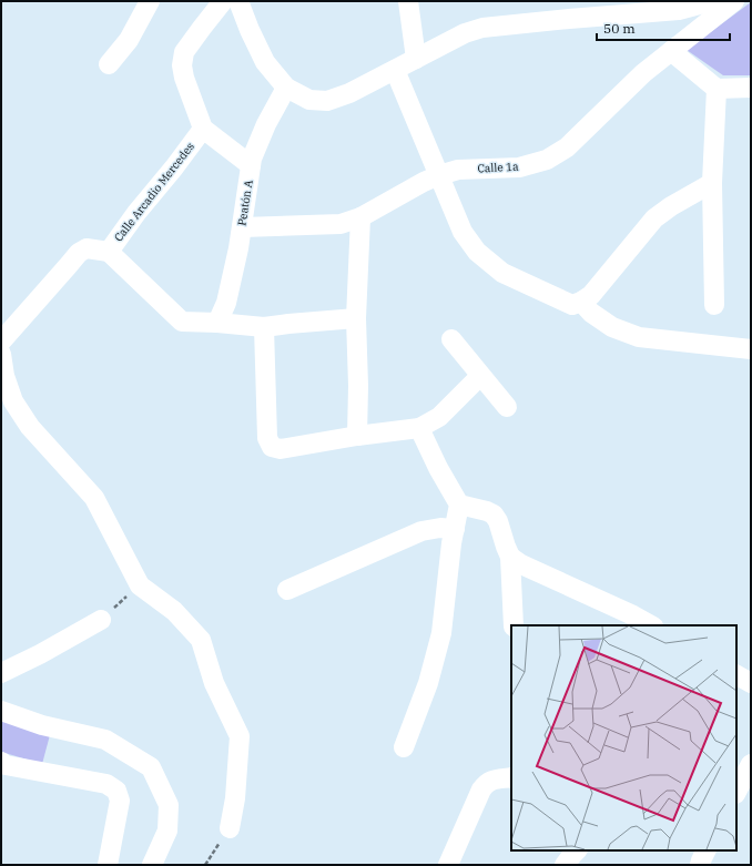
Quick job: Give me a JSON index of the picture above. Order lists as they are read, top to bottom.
{
  "streets": {
    "street": ["Calle 1a", "Calle Arcadio Mercedes", "Peatón A"]
  },
  "crossings": [
    ["Calle 1a", "Peatón A"]
  ],
  "scale_bar": "50 m"
}
